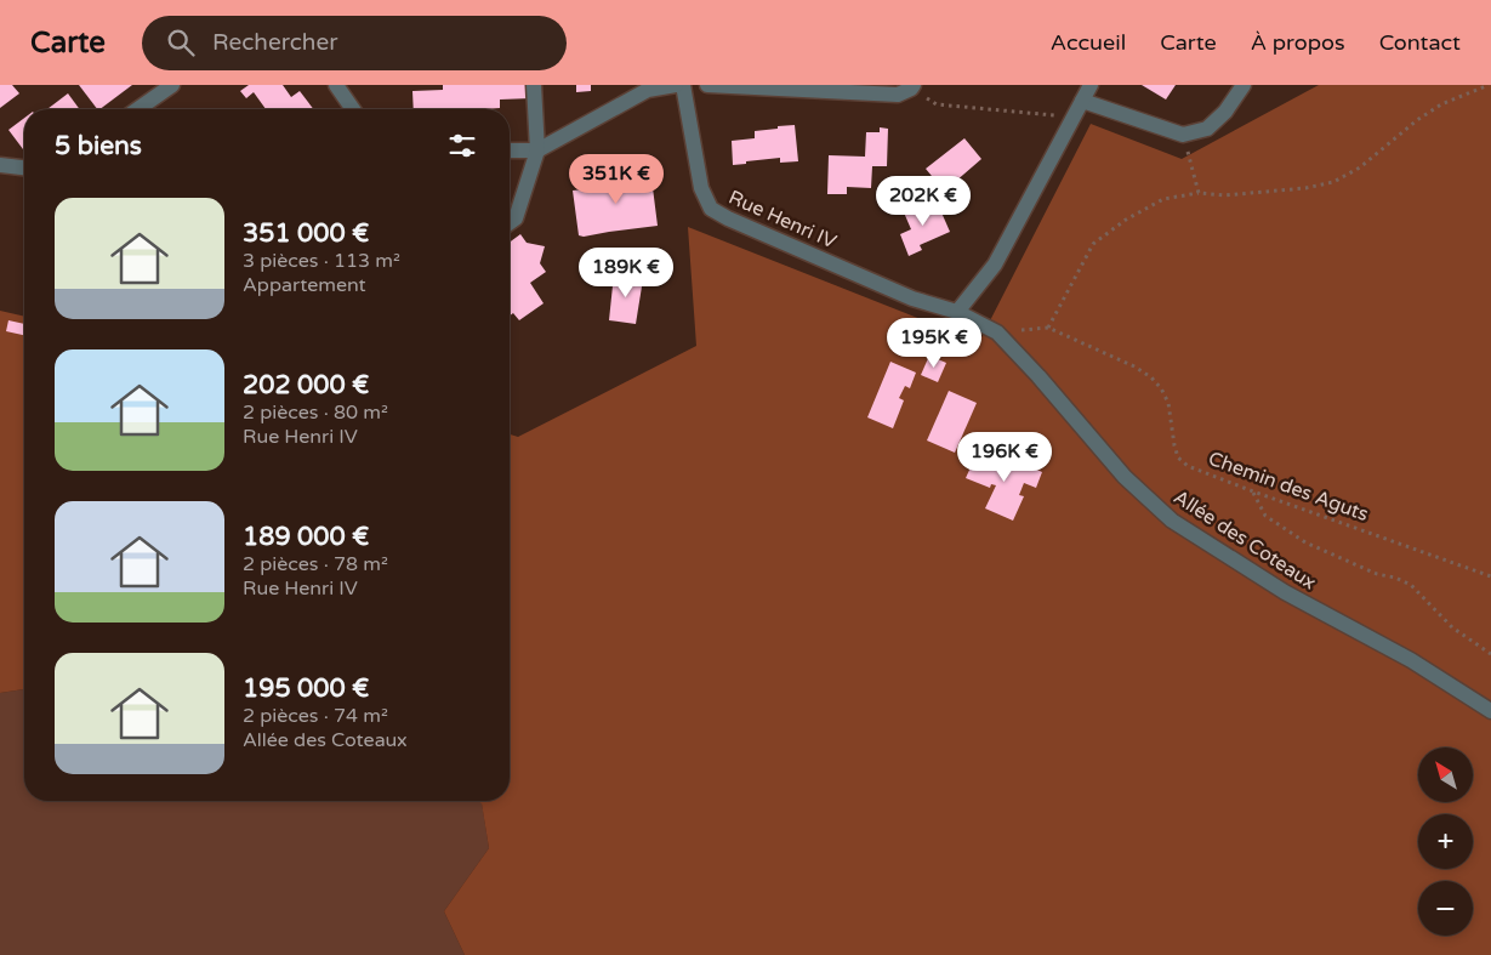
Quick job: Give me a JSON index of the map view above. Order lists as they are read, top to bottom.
{
  "streets": {
    "street": ["Rue Henri IV", "Allée des Coteaux"],
    "path": ["Chemin des Aguts"]
  },
  "crossings": [
    ["Rue Henri IV", "Allée des Coteaux"],
    ["Chemin des Aguts", "Allée des Coteaux"]
  ],
  "north": "top left",
  "page": {
    "header": "Carte",
    "search": "Rechercher",
    "nav": [
      "Accueil",
      "Carte",
      "À propos",
      "Contact"
    ],
    "heading": "5 biens",
    "price": [
      "351K €",
      "202K €",
      "189K €",
      "195K €",
      "196K €"
    ],
    "list": [
      {
        "name": "351 000 €",
        "note": "3 pièces · 113 m² · Appartement"
      },
      {
        "name": "202 000 €",
        "note": "2 pièces · 80 m² · Rue Henri IV"
      },
      {
        "name": "189 000 €",
        "note": "2 pièces · 78 m² · Rue Henri IV"
      },
      {
        "name": "195 000 €",
        "note": "2 pièces · 74 m² · Allée des Coteaux"
      }
    ],
    "map_buttons": ["+", "−"]
  }
}
